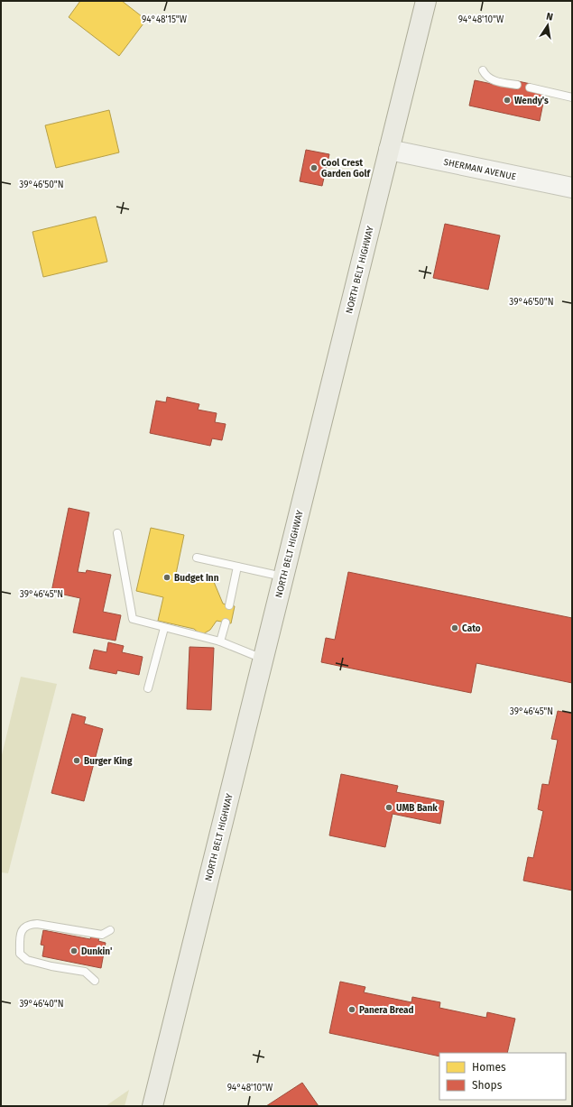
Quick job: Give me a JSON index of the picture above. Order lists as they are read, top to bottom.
{
  "streets": {
    "main road": ["NORTH BELT HIGHWAY"],
    "street": ["SHERMAN AVENUE"]
  },
  "crossings": [
    ["SHERMAN AVENUE", "NORTH BELT HIGHWAY"]
  ],
  "places": [
    "Wendy's",
    "Cool Crest Garden Golf",
    "Budget Inn",
    "Cato",
    "Burger King",
    "UMB Bank",
    "Dunkin'",
    "Panera Bread"
  ],
  "legend": ["Homes", "Shops"],
  "north": "top",
  "coordinates": [
    "94°48'15\"W",
    "94°48'10\"W",
    "39°46'50\"N",
    "39°46'45\"N",
    "39°46'40\"N"
  ]
}
